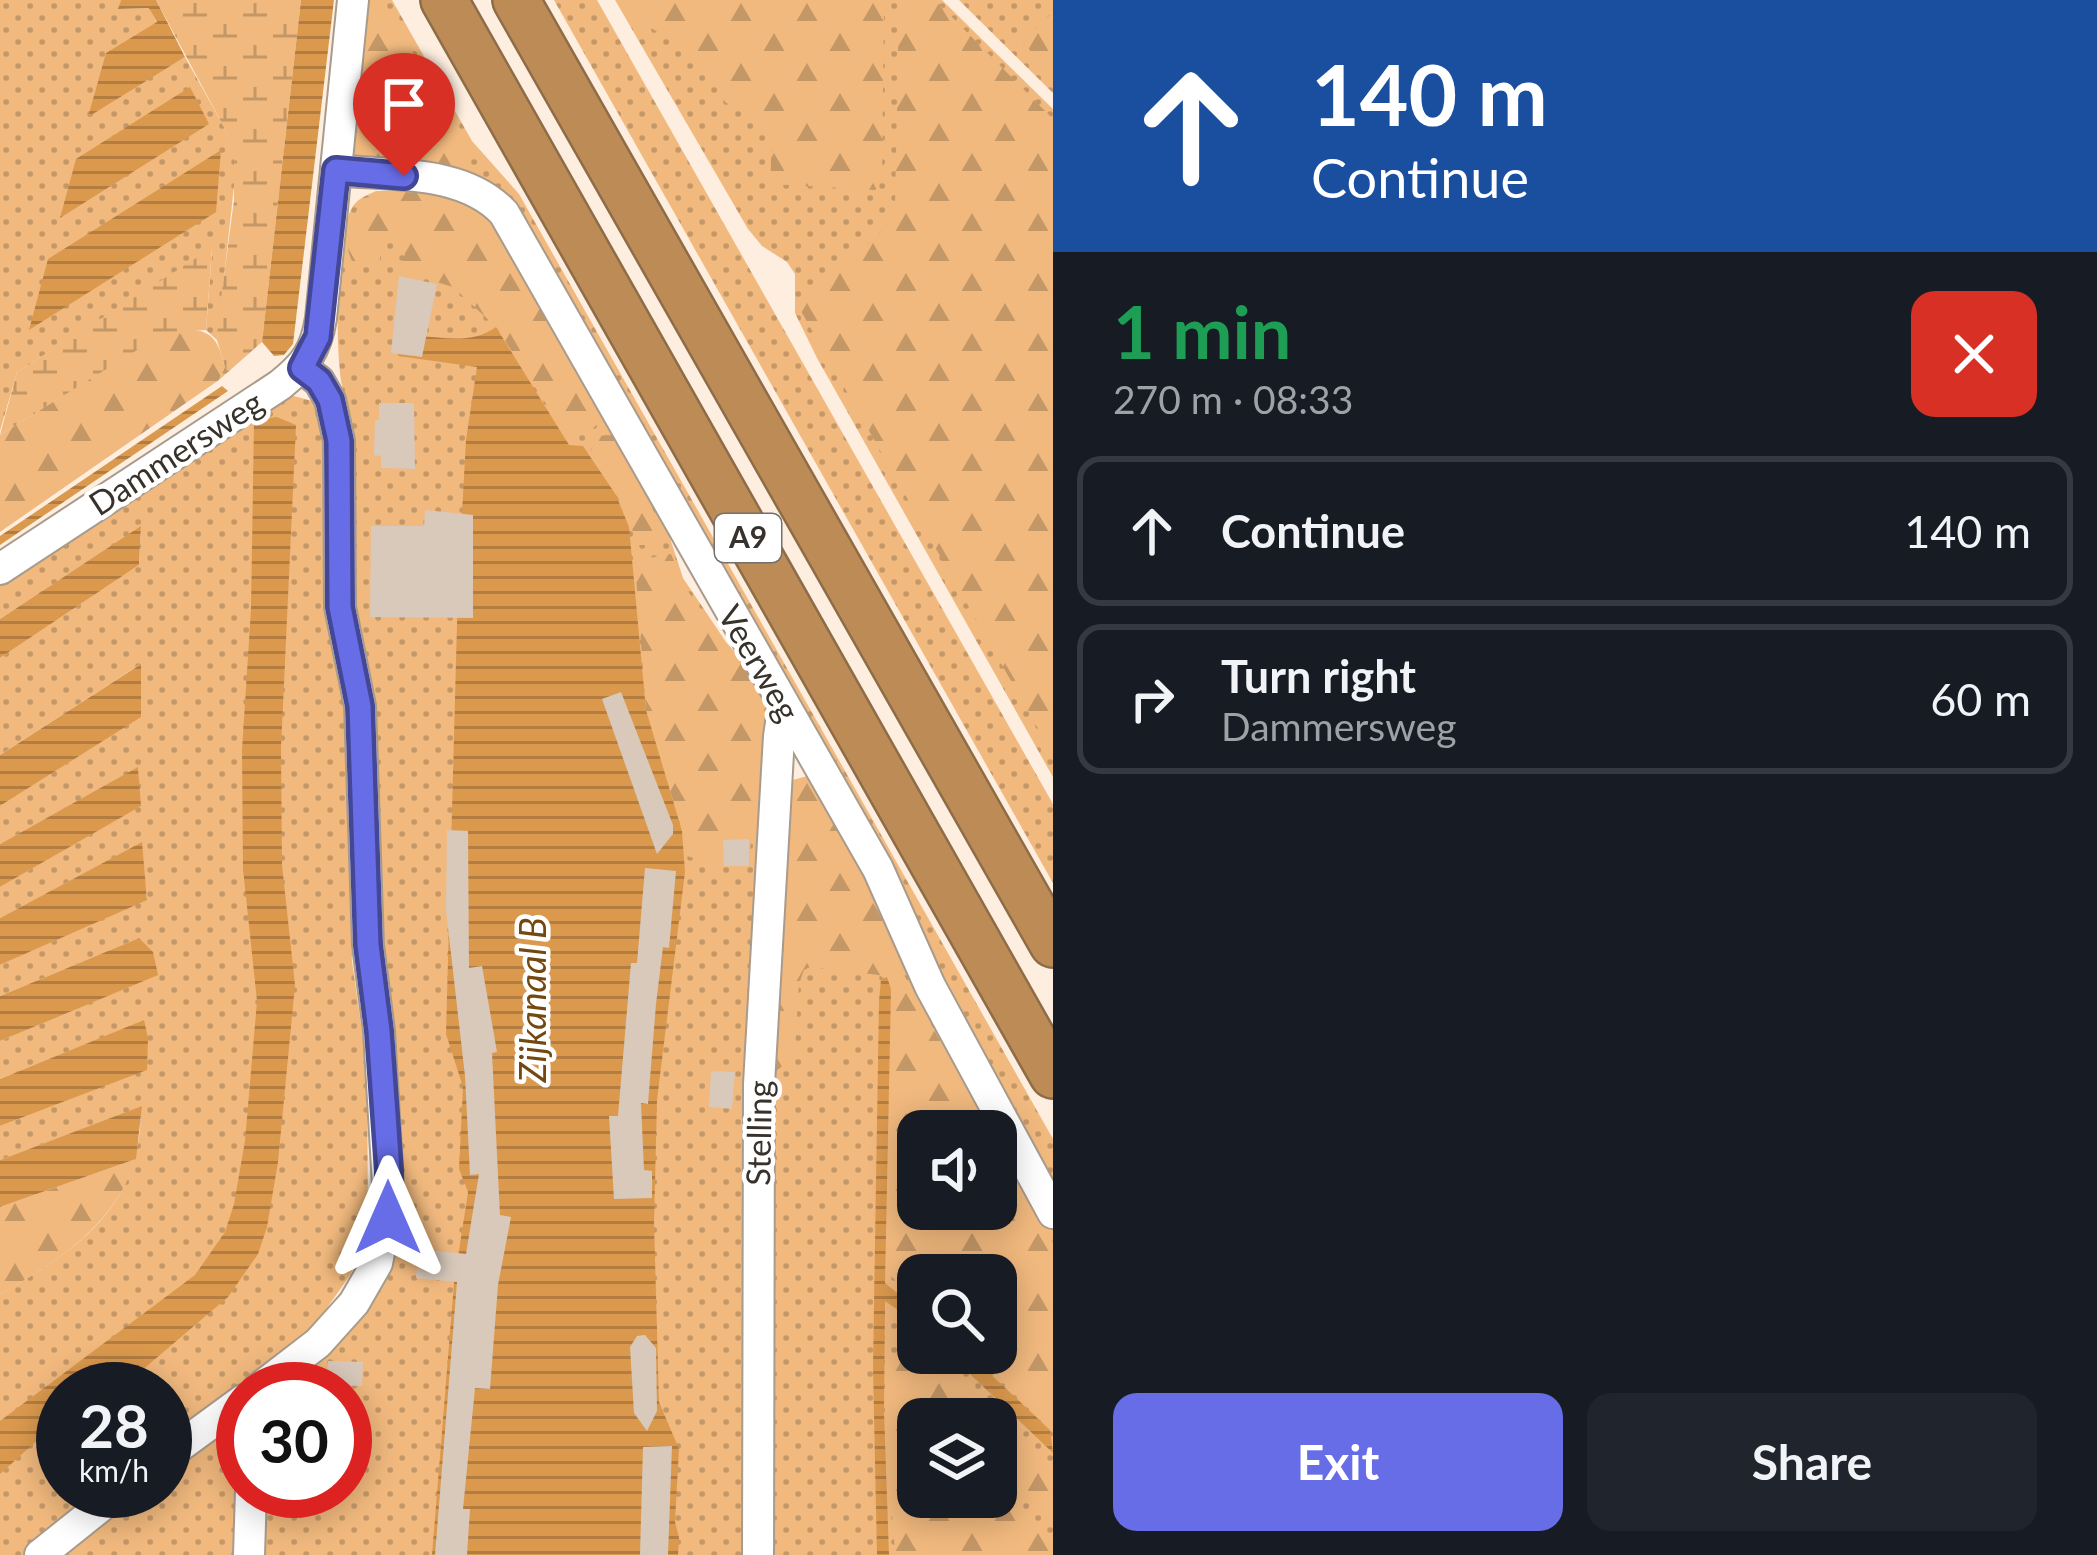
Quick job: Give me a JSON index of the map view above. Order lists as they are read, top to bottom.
{
  "streets": {
    "highway": ["A9"],
    "street": ["Dammersweg", "Veerweg", "Stelling"]
  },
  "crossings": [
    ["Veerweg", "Stelling"]
  ],
  "water": ["Zijkanaal B"],
  "page": {
    "turn": ["140 m", "Continue"],
    "heading": ["1 min", "270 m · 08:33"],
    "list": [
      {
        "name": "Continue",
        "value": "140 m"
      },
      {
        "name": "Turn right",
        "note": "Dammersweg",
        "value": "60 m"
      }
    ],
    "speed": "28 km/h",
    "limit": "30",
    "buttons": ["Exit", "Share"]
  }
}
